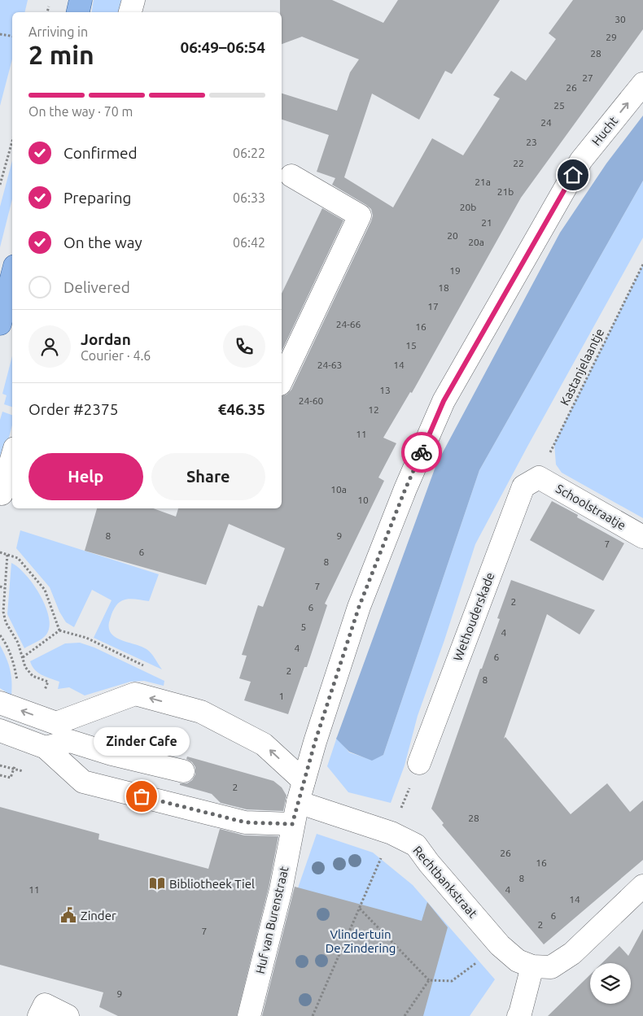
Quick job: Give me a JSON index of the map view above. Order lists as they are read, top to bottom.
{
  "streets": {
    "street": [
      "Hucht",
      "Schoolstraatje",
      "Wethouderskade",
      "Rechtbankstraat",
      "Huf van Burenstraat"
    ],
    "path": ["Kastanjelaantje"]
  },
  "crossings": [
    ["Kastanjelaantje", "Schoolstraatje"],
    ["Kastanjelaantje", "Wethouderskade"],
    ["Schoolstraatje", "Wethouderskade"]
  ],
  "one_way": ["Hucht"],
  "parks": ["Vlindertuin De Zindering"],
  "places": {
    "other": ["Zinder Cafe"],
    "library": ["Bibliotheek Tiel"],
    "public building": ["Zinder"]
  },
  "house_numbers": [
    "30",
    "29",
    "28",
    "27",
    "26",
    "25",
    "24",
    "23",
    "22",
    "21a",
    "21b",
    "20b",
    "21",
    "20",
    "20a",
    "19",
    "18",
    "17",
    "24-66",
    "16",
    "15",
    "24-63",
    "14",
    "13",
    "24-60",
    "12",
    "11",
    "10a",
    "10",
    "8",
    "9",
    "7",
    "6",
    "8",
    "7",
    "2",
    "6",
    "5",
    "4",
    "4",
    "6",
    "2",
    "8",
    "1",
    "2",
    "28",
    "26",
    "16",
    "8",
    "11",
    "4",
    "14",
    "6",
    "2",
    "7",
    "9"
  ],
  "page": {
    "heading": ["2 min", "Arriving in", "06:49–06:54"],
    "panel": [
      "Jordan",
      "Courier · 4.6",
      "Order #2375",
      "€46.35"
    ],
    "bar": "On the way · 70 m",
    "list": [
      ["Confirmed", "06:22"],
      ["Preparing", "06:33"],
      ["On the way", "06:42"],
      "Delivered"
    ],
    "buttons": ["Help", "Share"],
    "bubble": "Zinder Cafe"
  }
}
